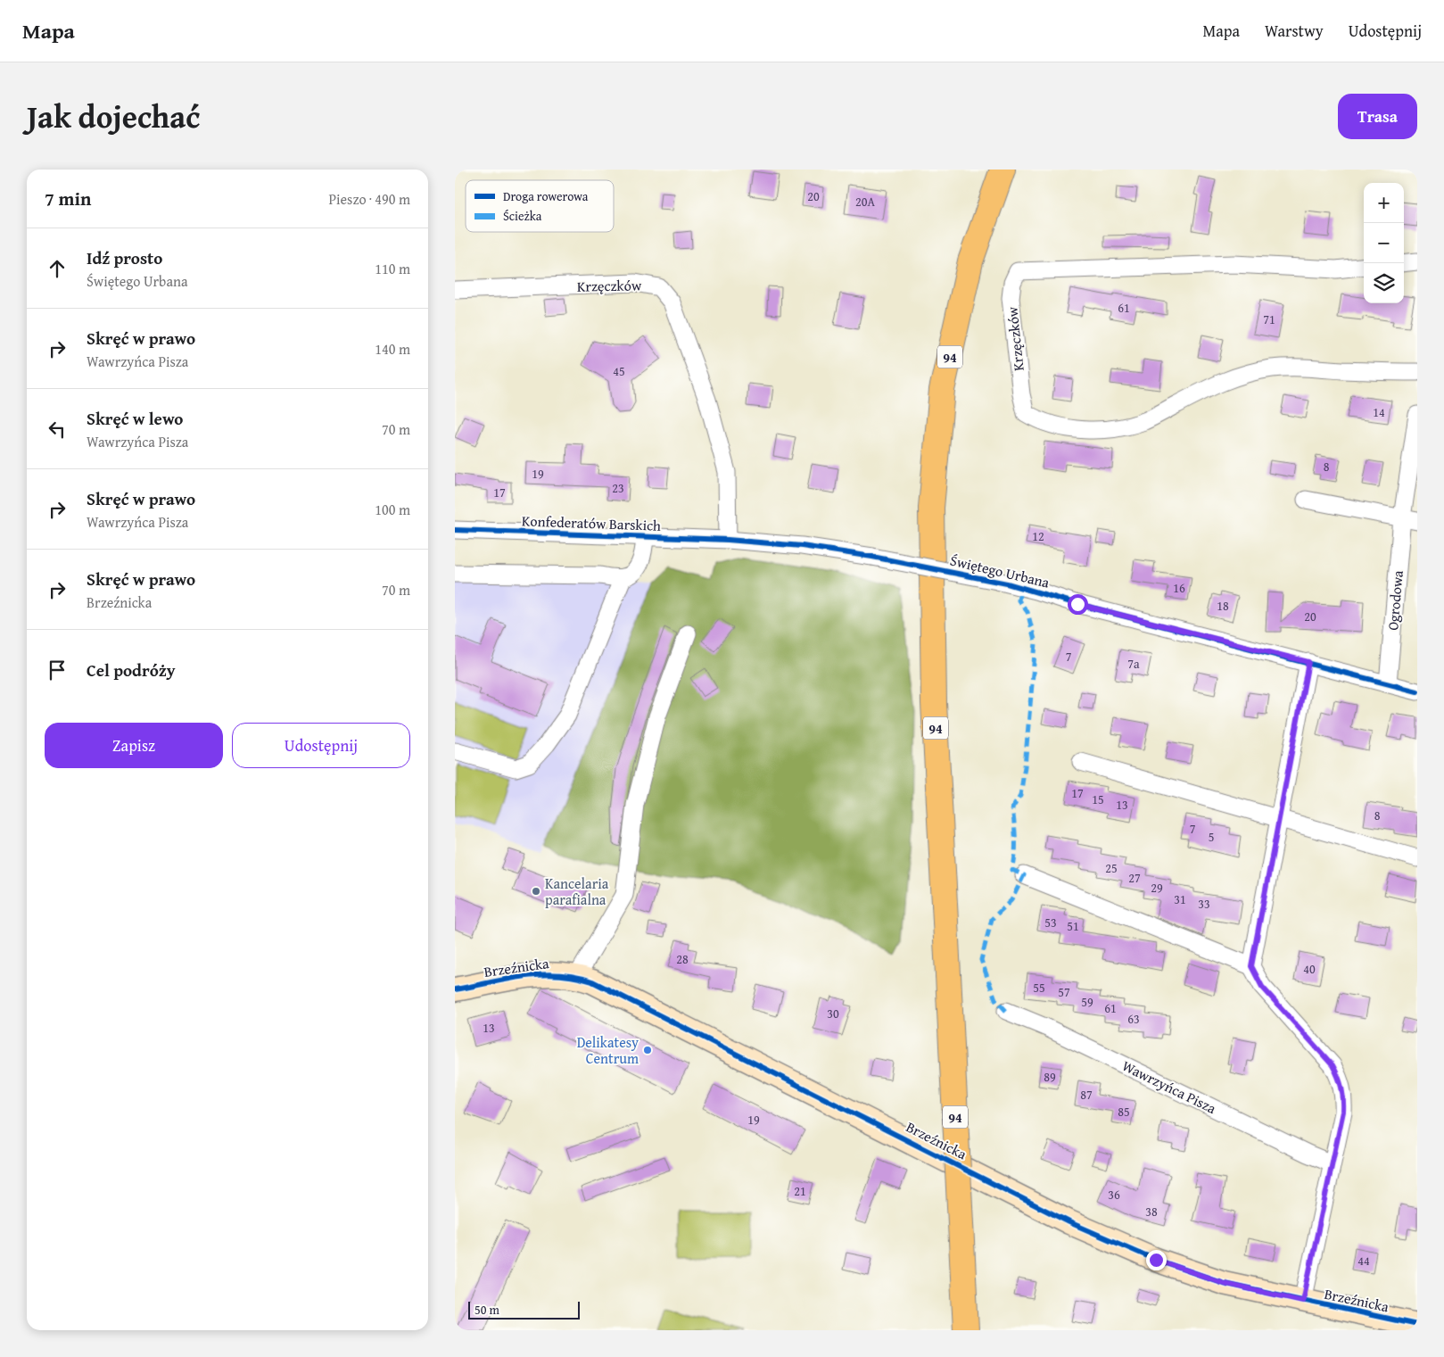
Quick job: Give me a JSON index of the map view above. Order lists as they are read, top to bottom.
{
  "streets": {
    "main road": ["94"],
    "street": [
      "Krzęczków",
      "Konfederatów Barskich",
      "Świętego Urbana",
      "Ogrodowa",
      "Brzeźnicka",
      "Wawrzyńca Pisza"
    ]
  },
  "crossings": [
    ["Krzęczków", "Konfederatów Barskich"],
    ["Krzęczków", "Świętego Urbana"],
    ["Konfederatów Barskich", "Świętego Urbana"],
    ["Świętego Urbana", "Ogrodowa"]
  ],
  "places": ["Kancelaria parafialna", "Delikatesy Centrum"],
  "house_numbers": [
    "20",
    "20A",
    "61",
    "71",
    "45",
    "14",
    "8",
    "19",
    "23",
    "17",
    "12",
    "16",
    "18",
    "20",
    "7",
    "7a",
    "17",
    "15",
    "13",
    "8",
    "7",
    "5",
    "25",
    "27",
    "29",
    "31",
    "33",
    "53",
    "51",
    "28",
    "40",
    "55",
    "57",
    "59",
    "61",
    "30",
    "63",
    "13",
    "89",
    "87",
    "85",
    "19",
    "21",
    "36",
    "38",
    "44"
  ],
  "legend": ["Droga rowerowa", "Ścieżka"],
  "scale_bar": "50 m",
  "page": {
    "header": "Mapa",
    "nav": ["Mapa", "Warstwy", "Udostępnij"],
    "title": "Jak dojechać",
    "buttons": [
      "Trasa",
      ["Zapisz", "Udostępnij"]
    ],
    "heading": ["7 min", "Pieszo · 490 m"],
    "map_buttons": ["+", "−"],
    "list": [
      ["Idź prosto", "Świętego Urbana", "110 m"],
      ["Skręć w prawo", "Wawrzyńca Pisza", "140 m"],
      ["Skręć w lewo", "Wawrzyńca Pisza", "70 m"],
      ["Skręć w prawo", "Wawrzyńca Pisza", "100 m"],
      ["Skręć w prawo", "Brzeźnicka", "70 m"],
      "Cel podróży"
    ],
    "scale": "50 m"
  }
}
